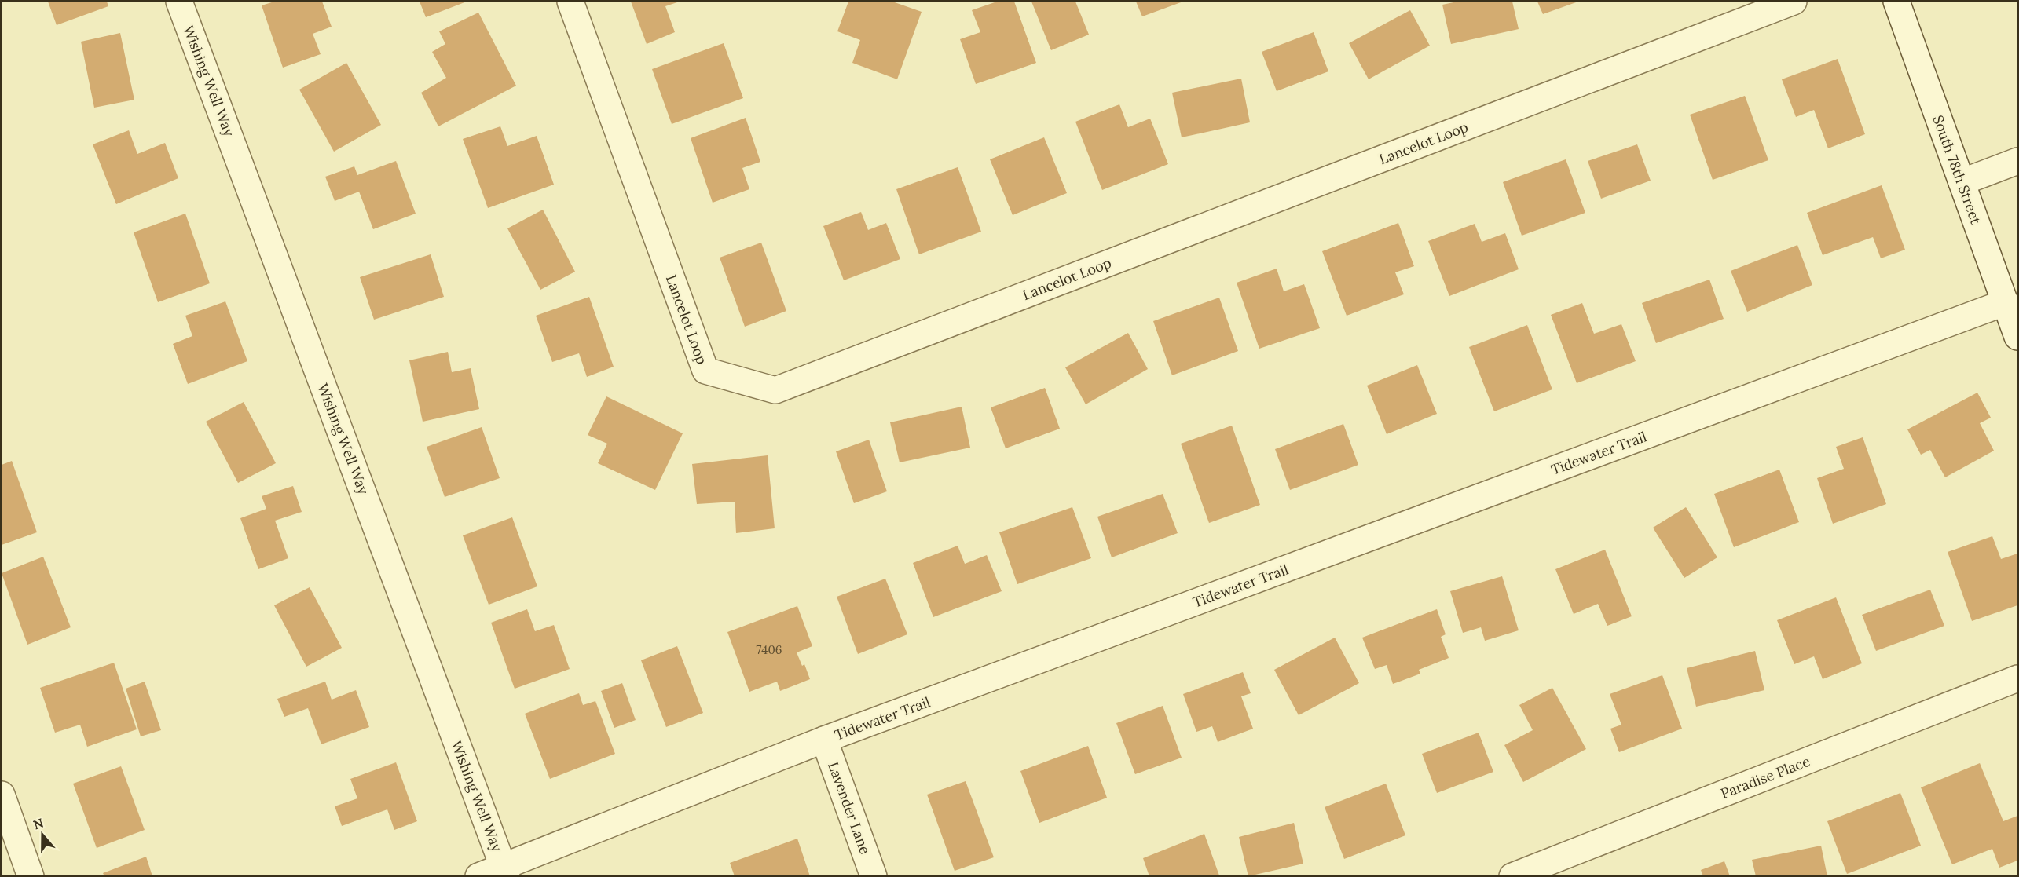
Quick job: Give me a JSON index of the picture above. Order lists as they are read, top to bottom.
{
  "streets": {
    "street": [
      "Wishing Well Way",
      "Lancelot Loop",
      "South 78th Street",
      "Tidewater Trail",
      "Paradise Place",
      "Lavender Lane"
    ]
  },
  "crossings": [
    ["Wishing Well Way", "Tidewater Trail"],
    ["South 78th Street", "Tidewater Trail"],
    ["Tidewater Trail", "Lavender Lane"]
  ],
  "house_numbers": ["7406"],
  "north": "top"
}
